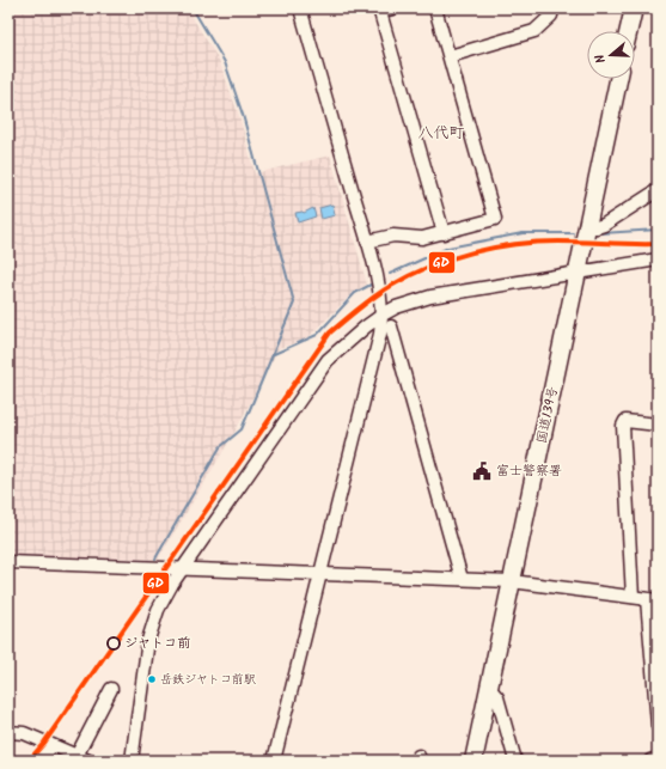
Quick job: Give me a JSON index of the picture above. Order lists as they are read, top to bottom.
{
  "streets": {
    "highway": ["国道139号"]
  },
  "districts": ["八代町"],
  "places": {
    "public building": ["富士警察署"],
    "other": ["ジヤトコ前", "岳鉄ジヤトコ前駅"]
  },
  "lines": ["transit line GD"],
  "north": "left"
}
